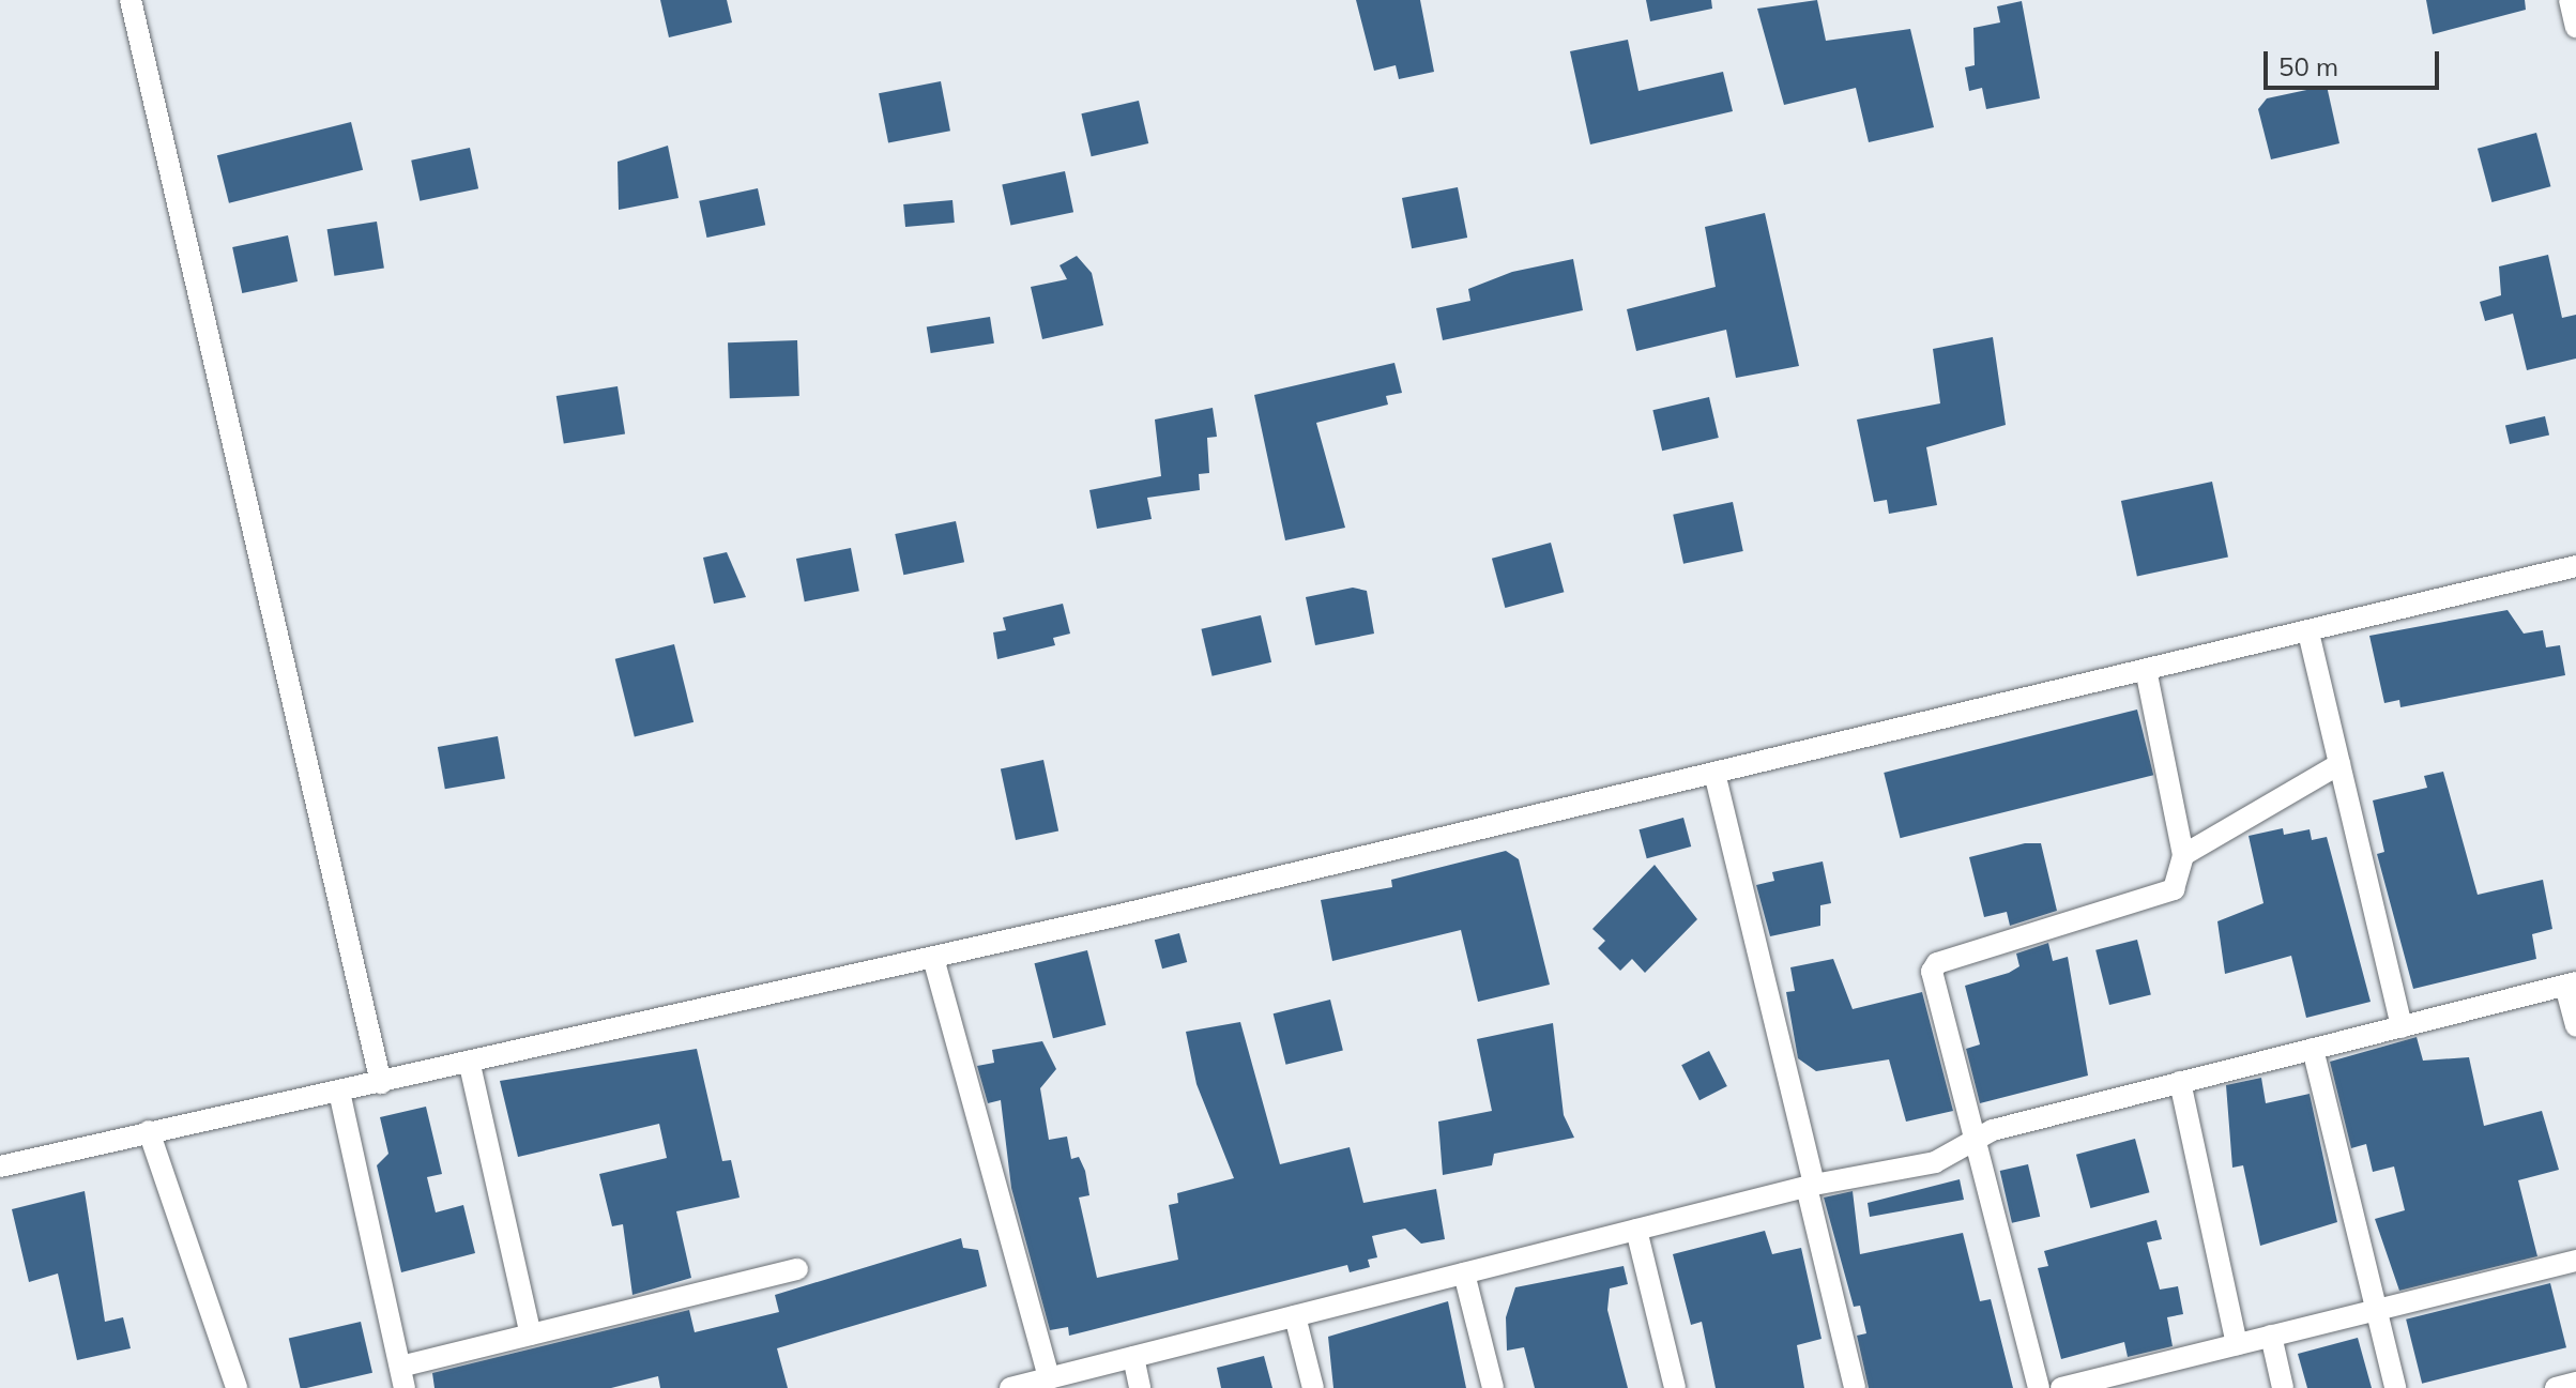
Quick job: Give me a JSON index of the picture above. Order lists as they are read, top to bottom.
{
  "scale_bar": "50 m"
}
